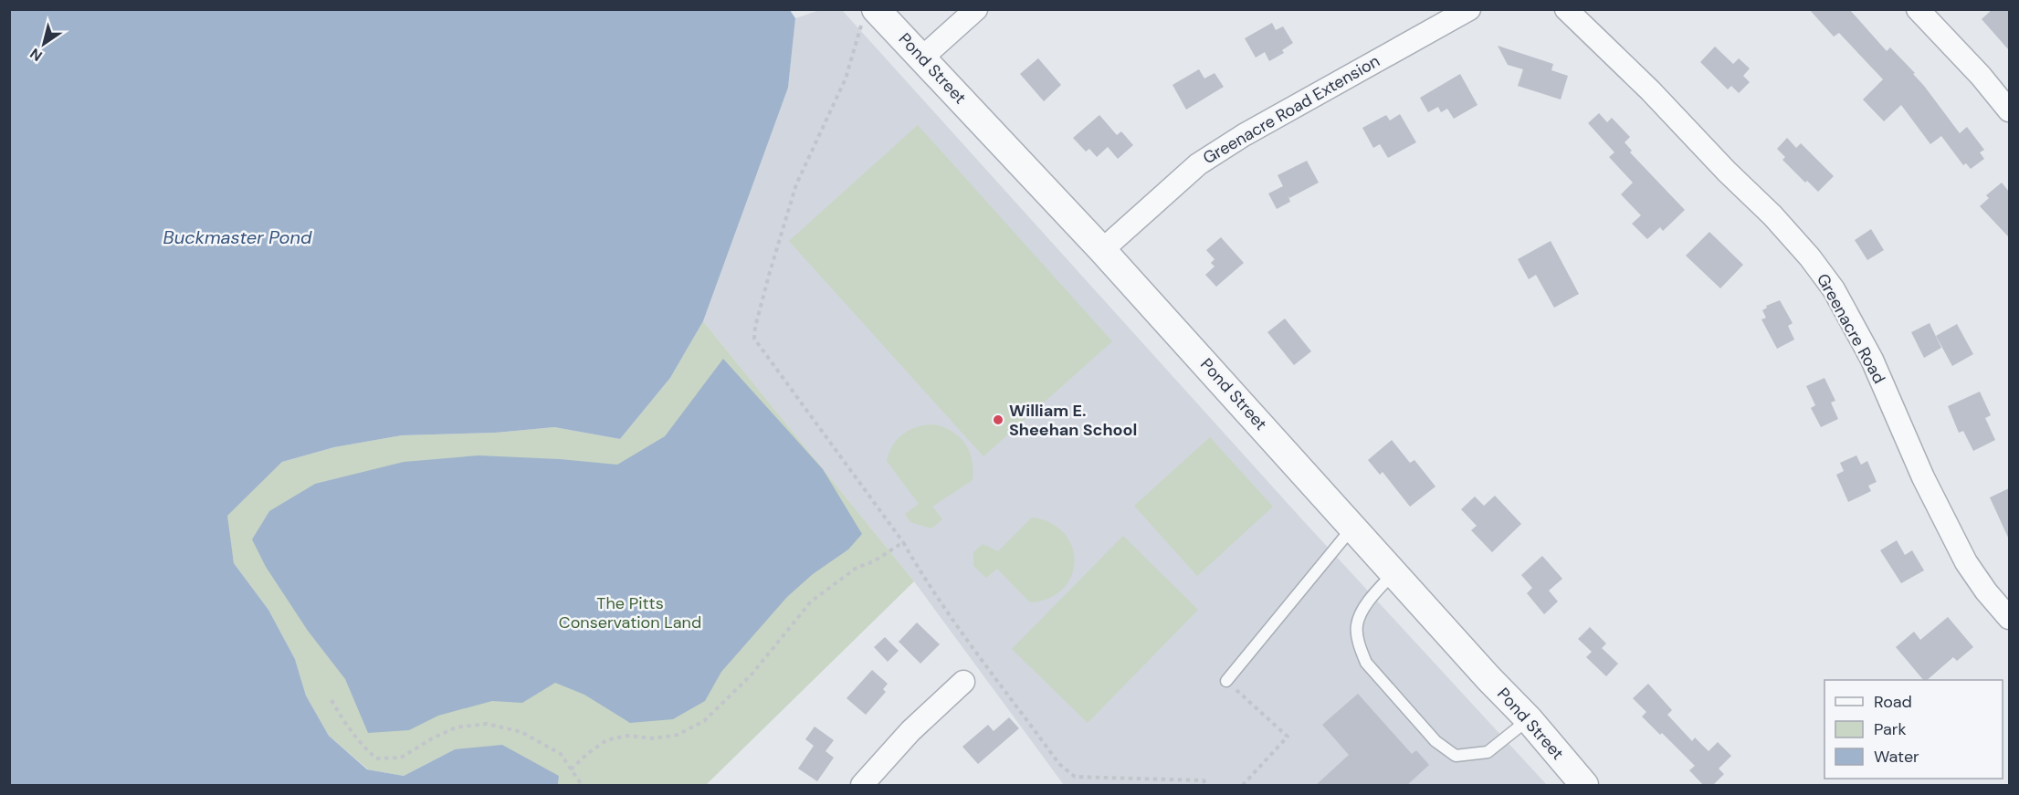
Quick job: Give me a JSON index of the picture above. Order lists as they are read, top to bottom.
{
  "streets": {
    "street": ["Pond Street", "Greenacre Road Extension", "Greenacre Road"]
  },
  "crossings": [
    ["Pond Street", "Greenacre Road Extension"]
  ],
  "water": ["Buckmaster Pond"],
  "parks": ["The Pitts Conservation Land"],
  "places": ["William E. Sheehan School"],
  "legend": ["Road", "Park", "Water"],
  "north": "bottom left"
}
